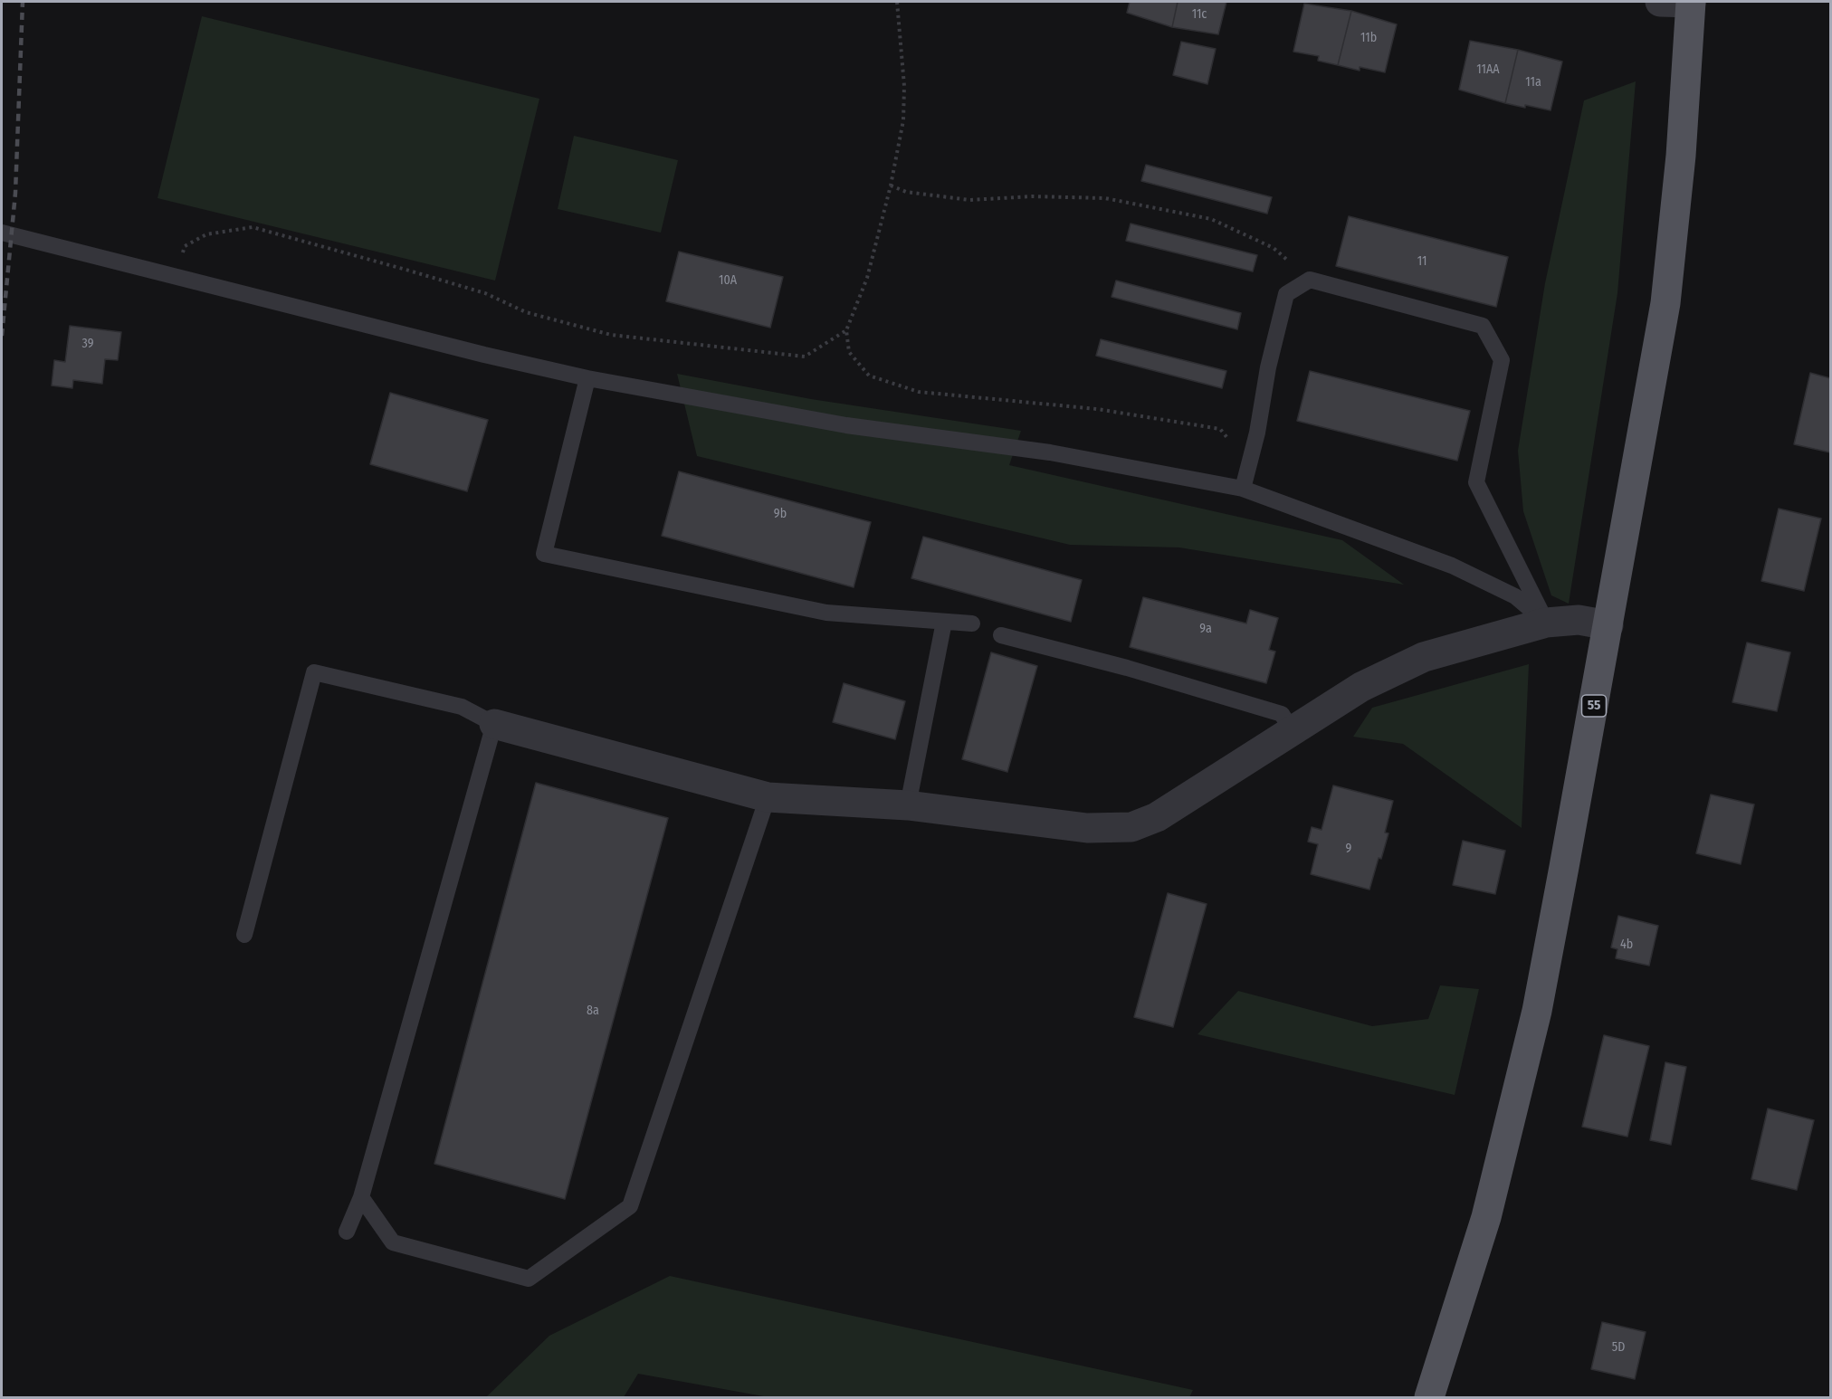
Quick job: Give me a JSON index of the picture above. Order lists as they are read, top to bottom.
{
  "streets": {
    "main road": ["55"]
  },
  "house_numbers": [
    "11c",
    "11b",
    "11AA",
    "11a",
    "11",
    "10A",
    "39",
    "9b",
    "9a",
    "9",
    "4b",
    "8a",
    "5D"
  ]
}
